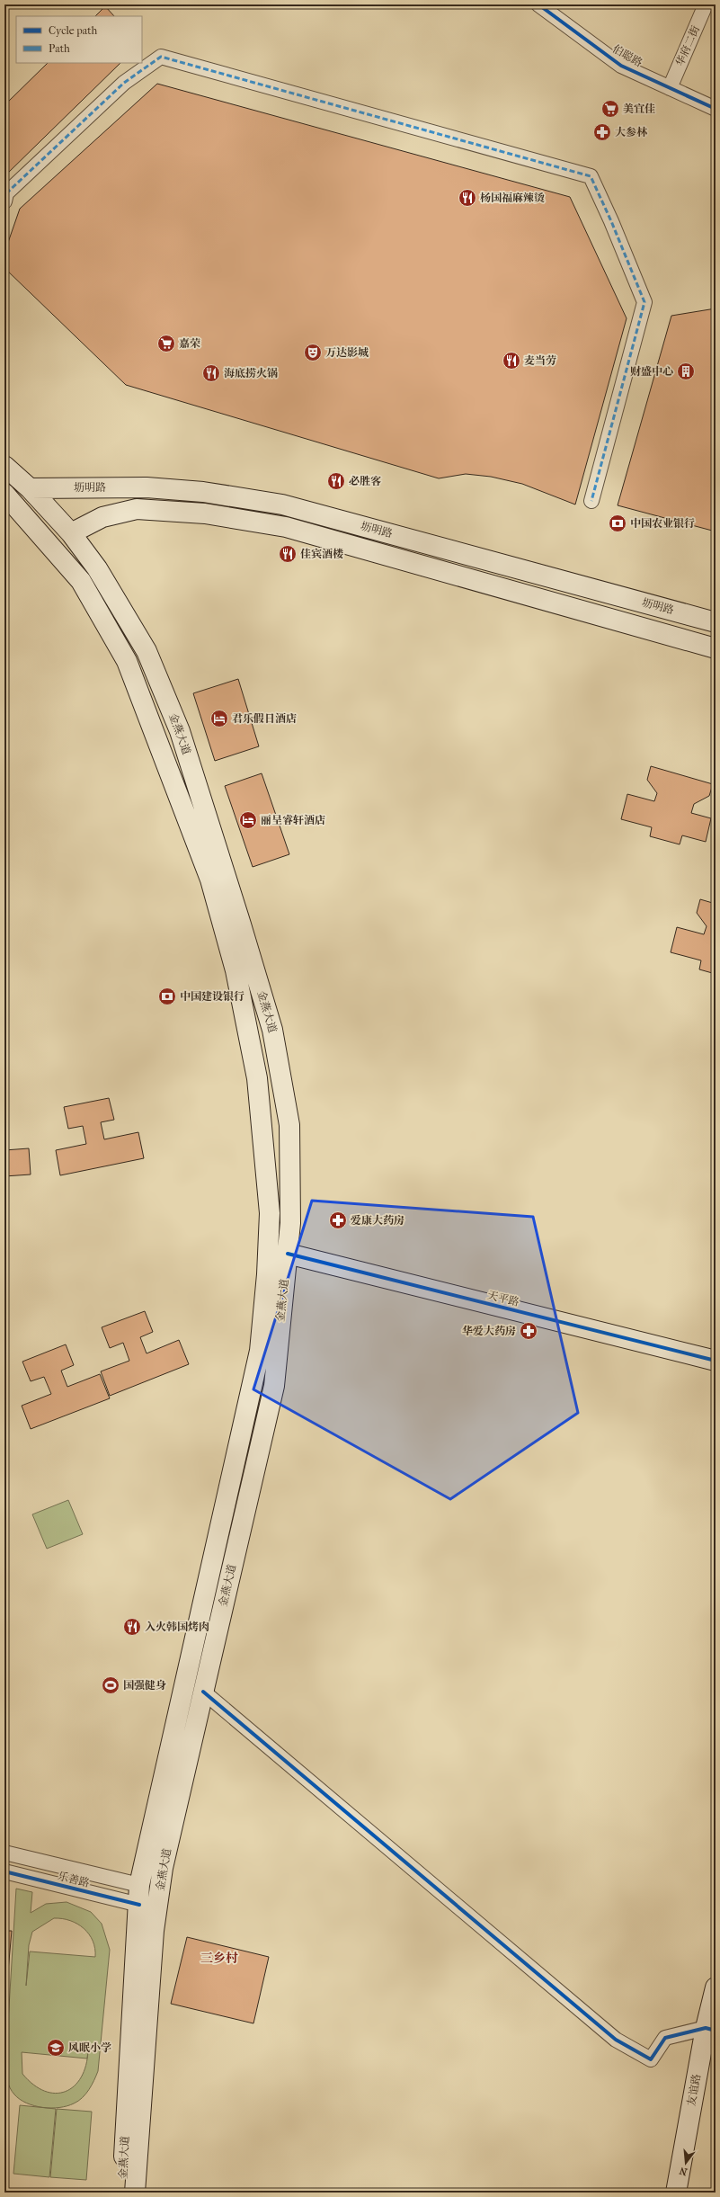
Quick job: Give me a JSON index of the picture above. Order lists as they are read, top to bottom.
{
  "streets": {
    "main road": [
      "坜明路",
      "金燕大道",
      "天平路",
      "友谊路"
    ],
    "street": ["华府二街", "伯聪路", "乐善路"]
  },
  "crossings": [
    ["华府二街", "伯聪路"],
    ["坜明路", "金燕大道"],
    ["金燕大道", "天平路"],
    ["金燕大道", "乐善路"]
  ],
  "districts": ["三乡村"],
  "places": {
    "supermarket": ["美宜佳", "嘉荣"],
    "pharmacy": ["大参林", "爱康大药房", "华爱大药房"],
    "restaurant": [
      "杨国福麻辣烫",
      "麦当劳",
      "海底捞火锅",
      "必胜客",
      "佳宾酒楼",
      "入火韩国烤肉"
    ],
    "theatre": ["万达影城"],
    "building": ["财盛中心"],
    "bank": ["中国农业银行", "中国建设银行"],
    "hotel": ["君乐假日酒店", "丽呈睿轩酒店"],
    "sports": ["国强健身"],
    "school or university": ["风眠小学"]
  },
  "legend": ["Cycle path", "Path"],
  "north": "bottom"
}
